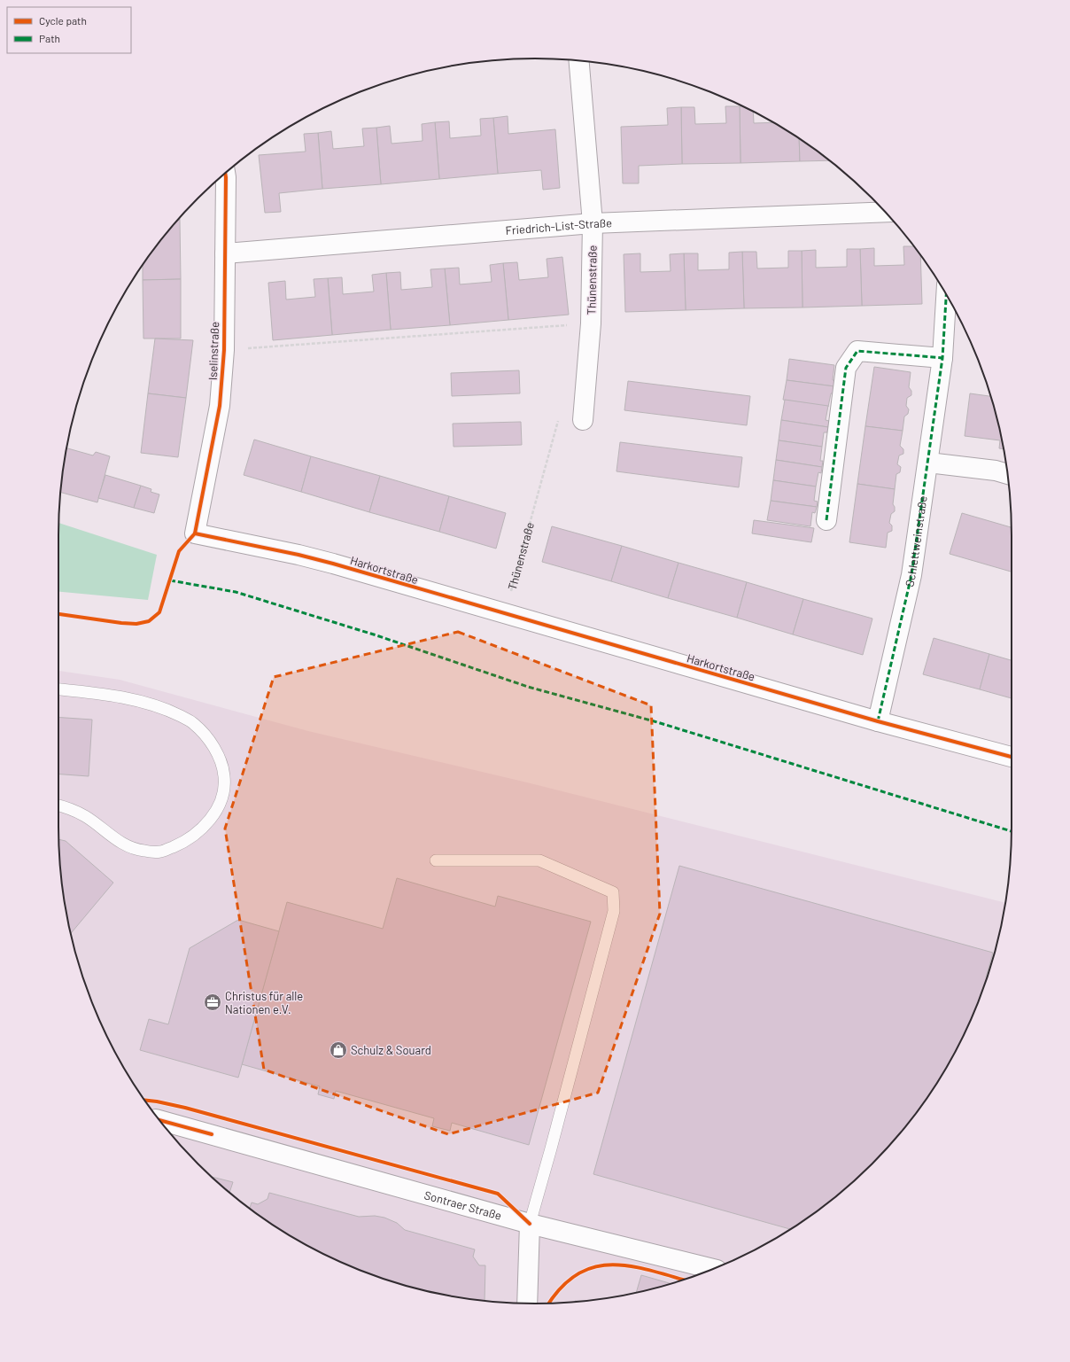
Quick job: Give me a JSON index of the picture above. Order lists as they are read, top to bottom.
{
  "streets": {
    "street": [
      "Friedrich-List-Straße",
      "Thünenstraße",
      "Iselinstraße",
      "Schlettweinstraße",
      "Harkortstraße",
      "Sontraer Straße"
    ]
  },
  "crossings": [
    ["Friedrich-List-Straße", "Thünenstraße"],
    ["Friedrich-List-Straße", "Iselinstraße"],
    ["Thünenstraße", "Harkortstraße"],
    ["Iselinstraße", "Harkortstraße"],
    ["Schlettweinstraße", "Harkortstraße"]
  ],
  "places": {
    "office": ["Christus für alle Nationen e.V."],
    "shop": ["Schulz & Souard"]
  },
  "legend": ["Cycle path", "Path"]
}
